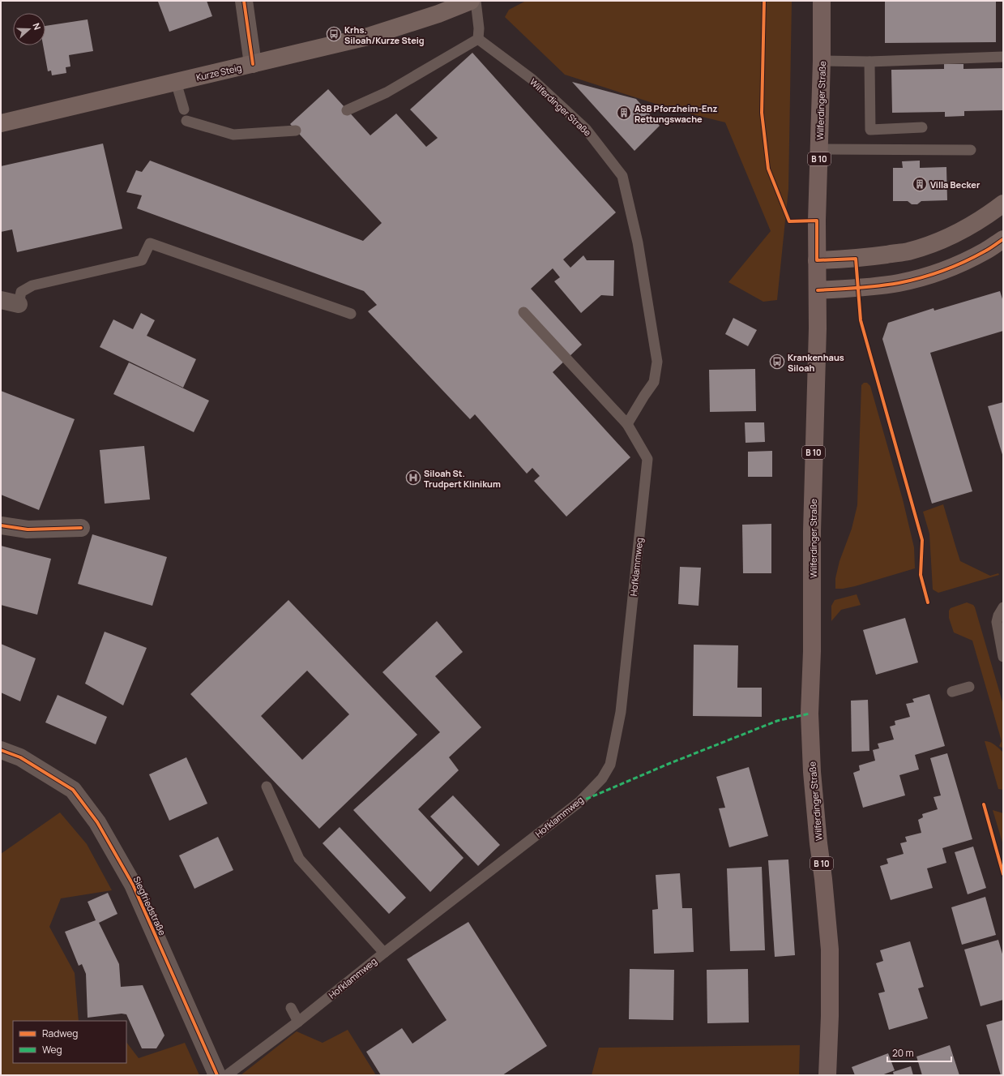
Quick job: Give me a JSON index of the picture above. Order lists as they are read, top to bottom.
{
  "streets": {
    "main road": ["Kurze Steig", "Wilferdinger Straße", "B 10"],
    "street": ["Siegfriedstraße"],
    "lane": ["Hofklammweg"]
  },
  "crossings": [
    ["Wilferdinger Straße", "Hofklammweg"]
  ],
  "places": {
    "bus stop": ["Krhs. Siloah/Kurze Steig", "Krankenhaus Siloah"],
    "building": ["ASB Pforzheim-Enz Rettungswache", "Villa Becker"],
    "hospital": ["Siloah St. Trudpert Klinikum"]
  },
  "legend": ["Radweg", "Weg"],
  "scale_bar": "20 m",
  "north": "right"
}
